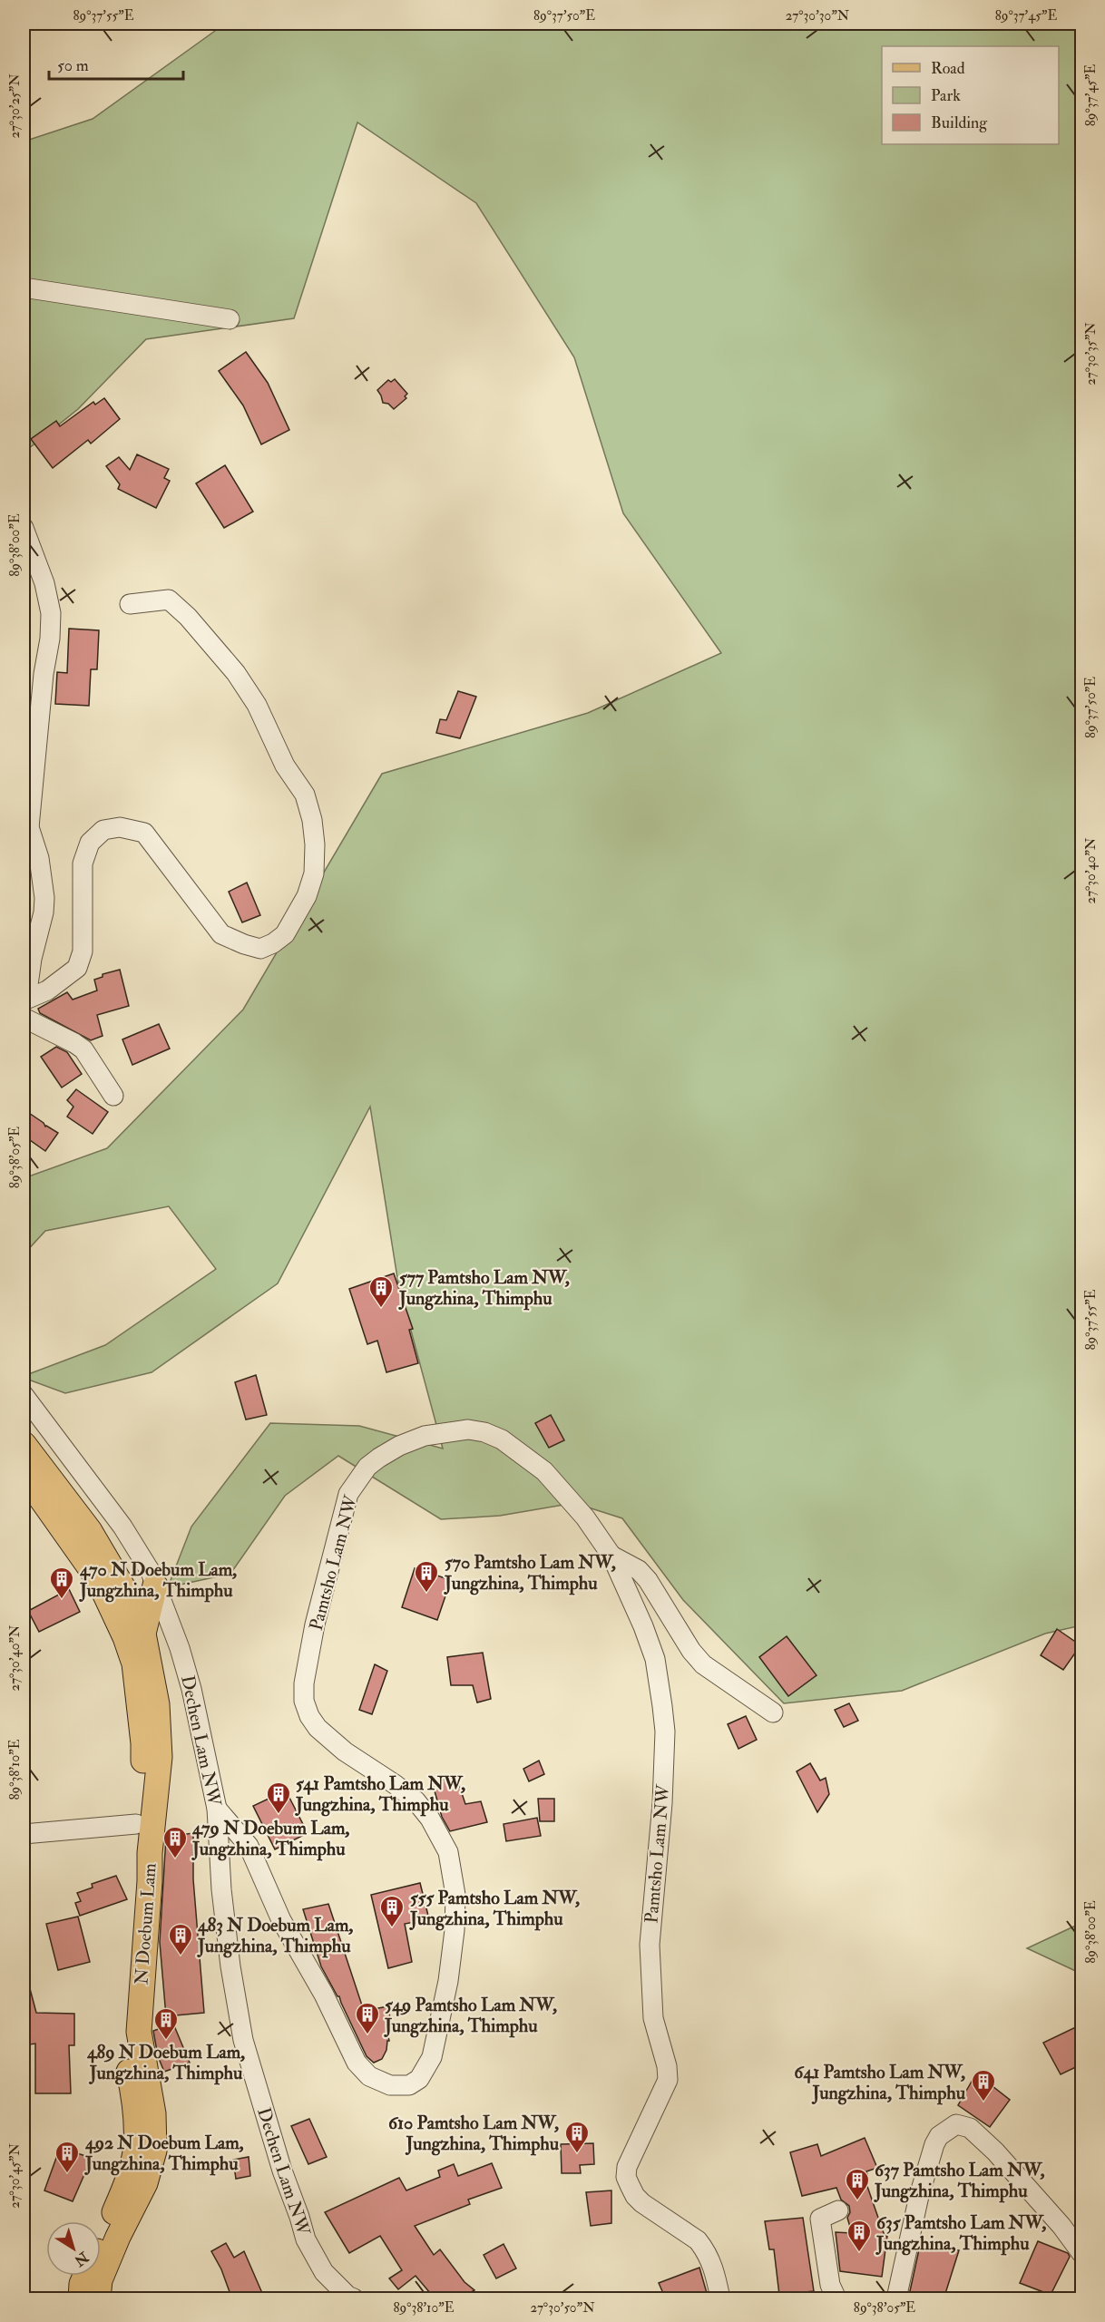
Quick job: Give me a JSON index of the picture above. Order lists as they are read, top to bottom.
{
  "streets": {
    "main road": ["N Doebum Lam"],
    "street": ["Pamtsho Lam NW", "Dechen Lam NW"]
  },
  "crossings": [
    ["Pamtsho Lam NW", "Dechen Lam NW"]
  ],
  "places": {
    "building": [
      "577 Pamtsho Lam NW, Jungzhina, Thimphu",
      "570 Pamtsho Lam NW, Jungzhina, Thimphu",
      "470 N Doebum Lam, Jungzhina, Thimphu",
      "541 Pamtsho Lam NW, Jungzhina, Thimphu",
      "479 N Doebum Lam, Jungzhina, Thimphu",
      "555 Pamtsho Lam NW, Jungzhina, Thimphu",
      "483 N Doebum Lam, Jungzhina, Thimphu",
      "549 Pamtsho Lam NW, Jungzhina, Thimphu",
      "489 N Doebum Lam, Jungzhina, Thimphu",
      "641 Pamtsho Lam NW, Jungzhina, Thimphu",
      "610 Pamtsho Lam NW, Jungzhina, Thimphu",
      "492 N Doebum Lam, Jungzhina, Thimphu",
      "637 Pamtsho Lam NW, Jungzhina, Thimphu",
      "635 Pamtsho Lam NW, Jungzhina, Thimphu"
    ]
  },
  "legend": ["Road", "Park", "Building"],
  "scale_bar": "50 m",
  "north": "bottom right",
  "coordinates": [
    "89°37'55\"E",
    "89°37'50\"E",
    "27°30'30\"N",
    "89°37'45\"E",
    "27°30'25\"N",
    "27°30'35\"N",
    "89°38'00\"E",
    "27°30'40\"N",
    "89°38'05\"E",
    "89°38'10\"E",
    "27°30'45\"N",
    "27°30'50\"N"
  ]
}
